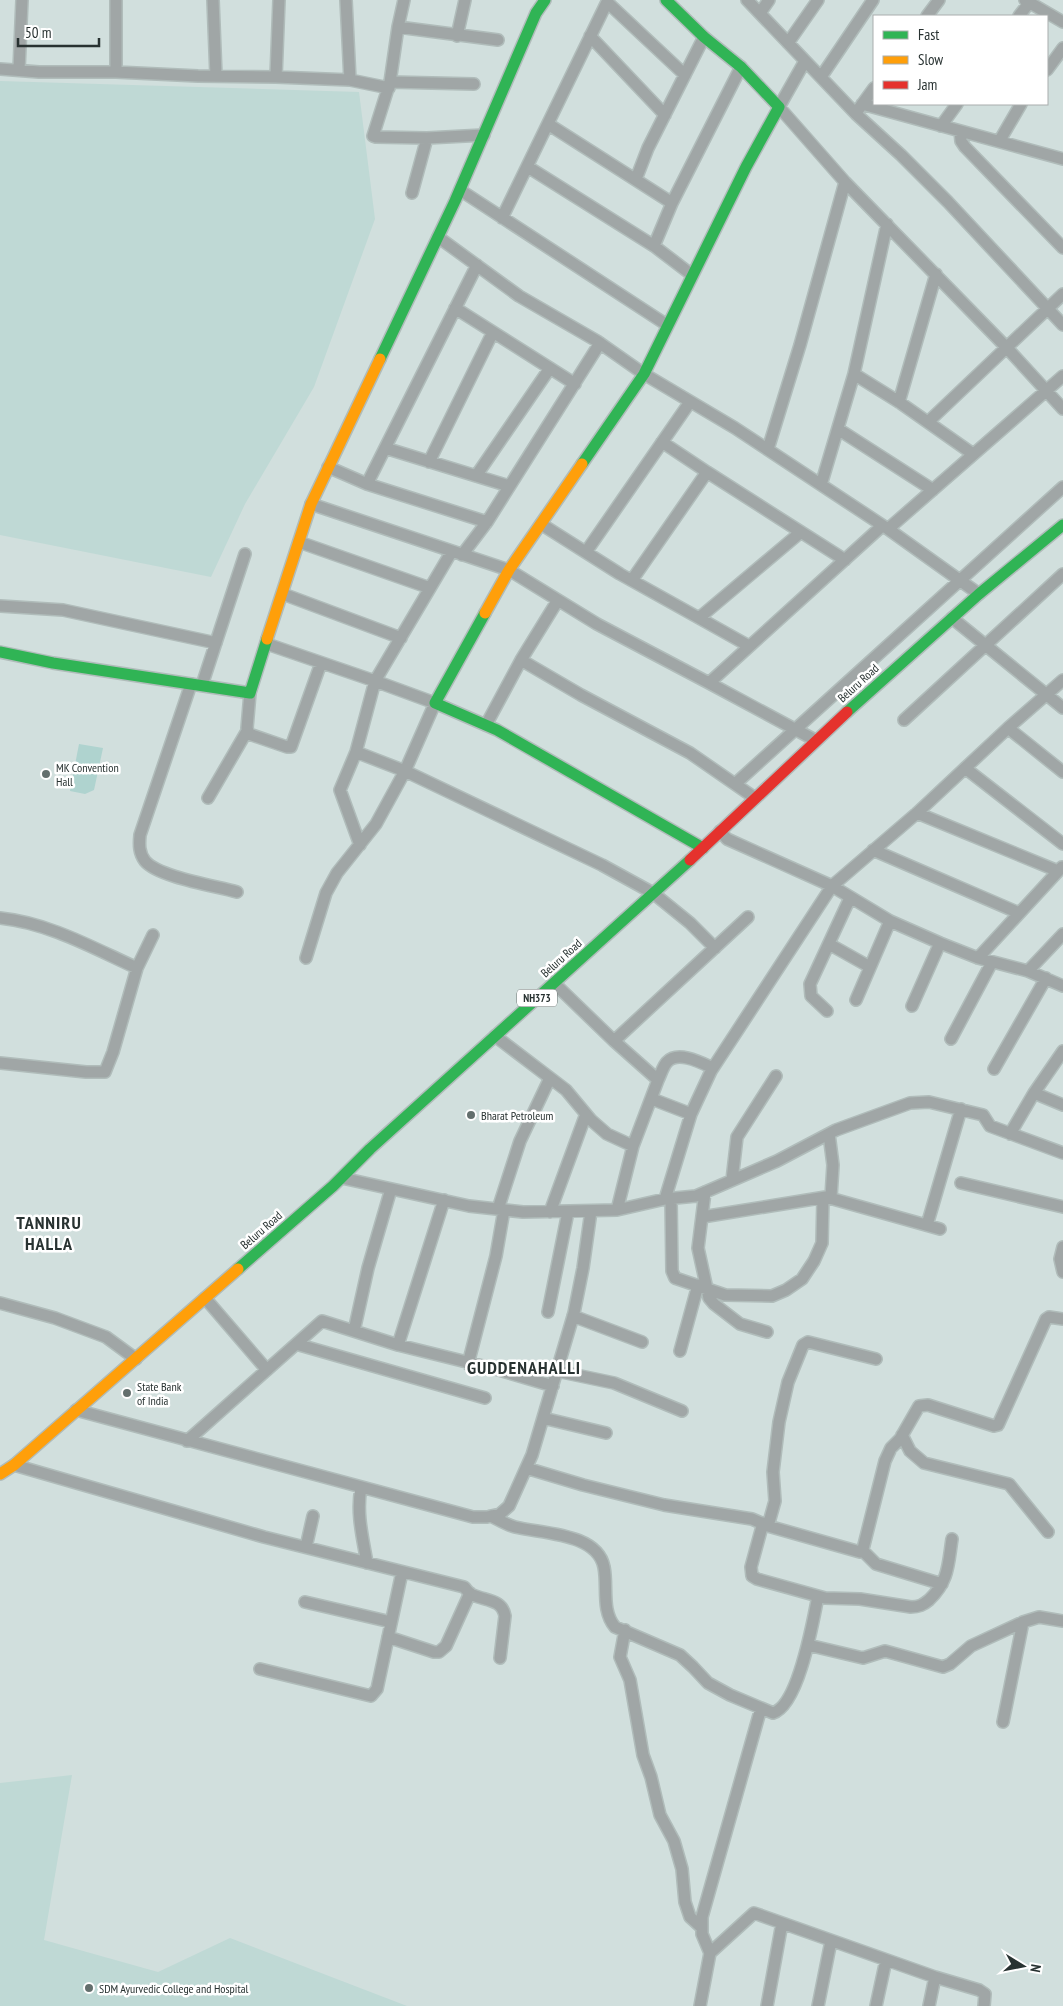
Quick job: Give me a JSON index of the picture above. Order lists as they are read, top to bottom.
{
  "streets": {
    "main road": ["Beluru Road", "NH373"]
  },
  "districts": ["TANNIRU HALLA", "GUDDENAHALLI"],
  "places": [
    "MK Convention Hall",
    "Bharat Petroleum",
    "State Bank of India",
    "SDM Ayurvedic College and Hospital"
  ],
  "legend": ["Fast", "Slow", "Jam"],
  "scale_bar": "50 m",
  "north": "right"
}
